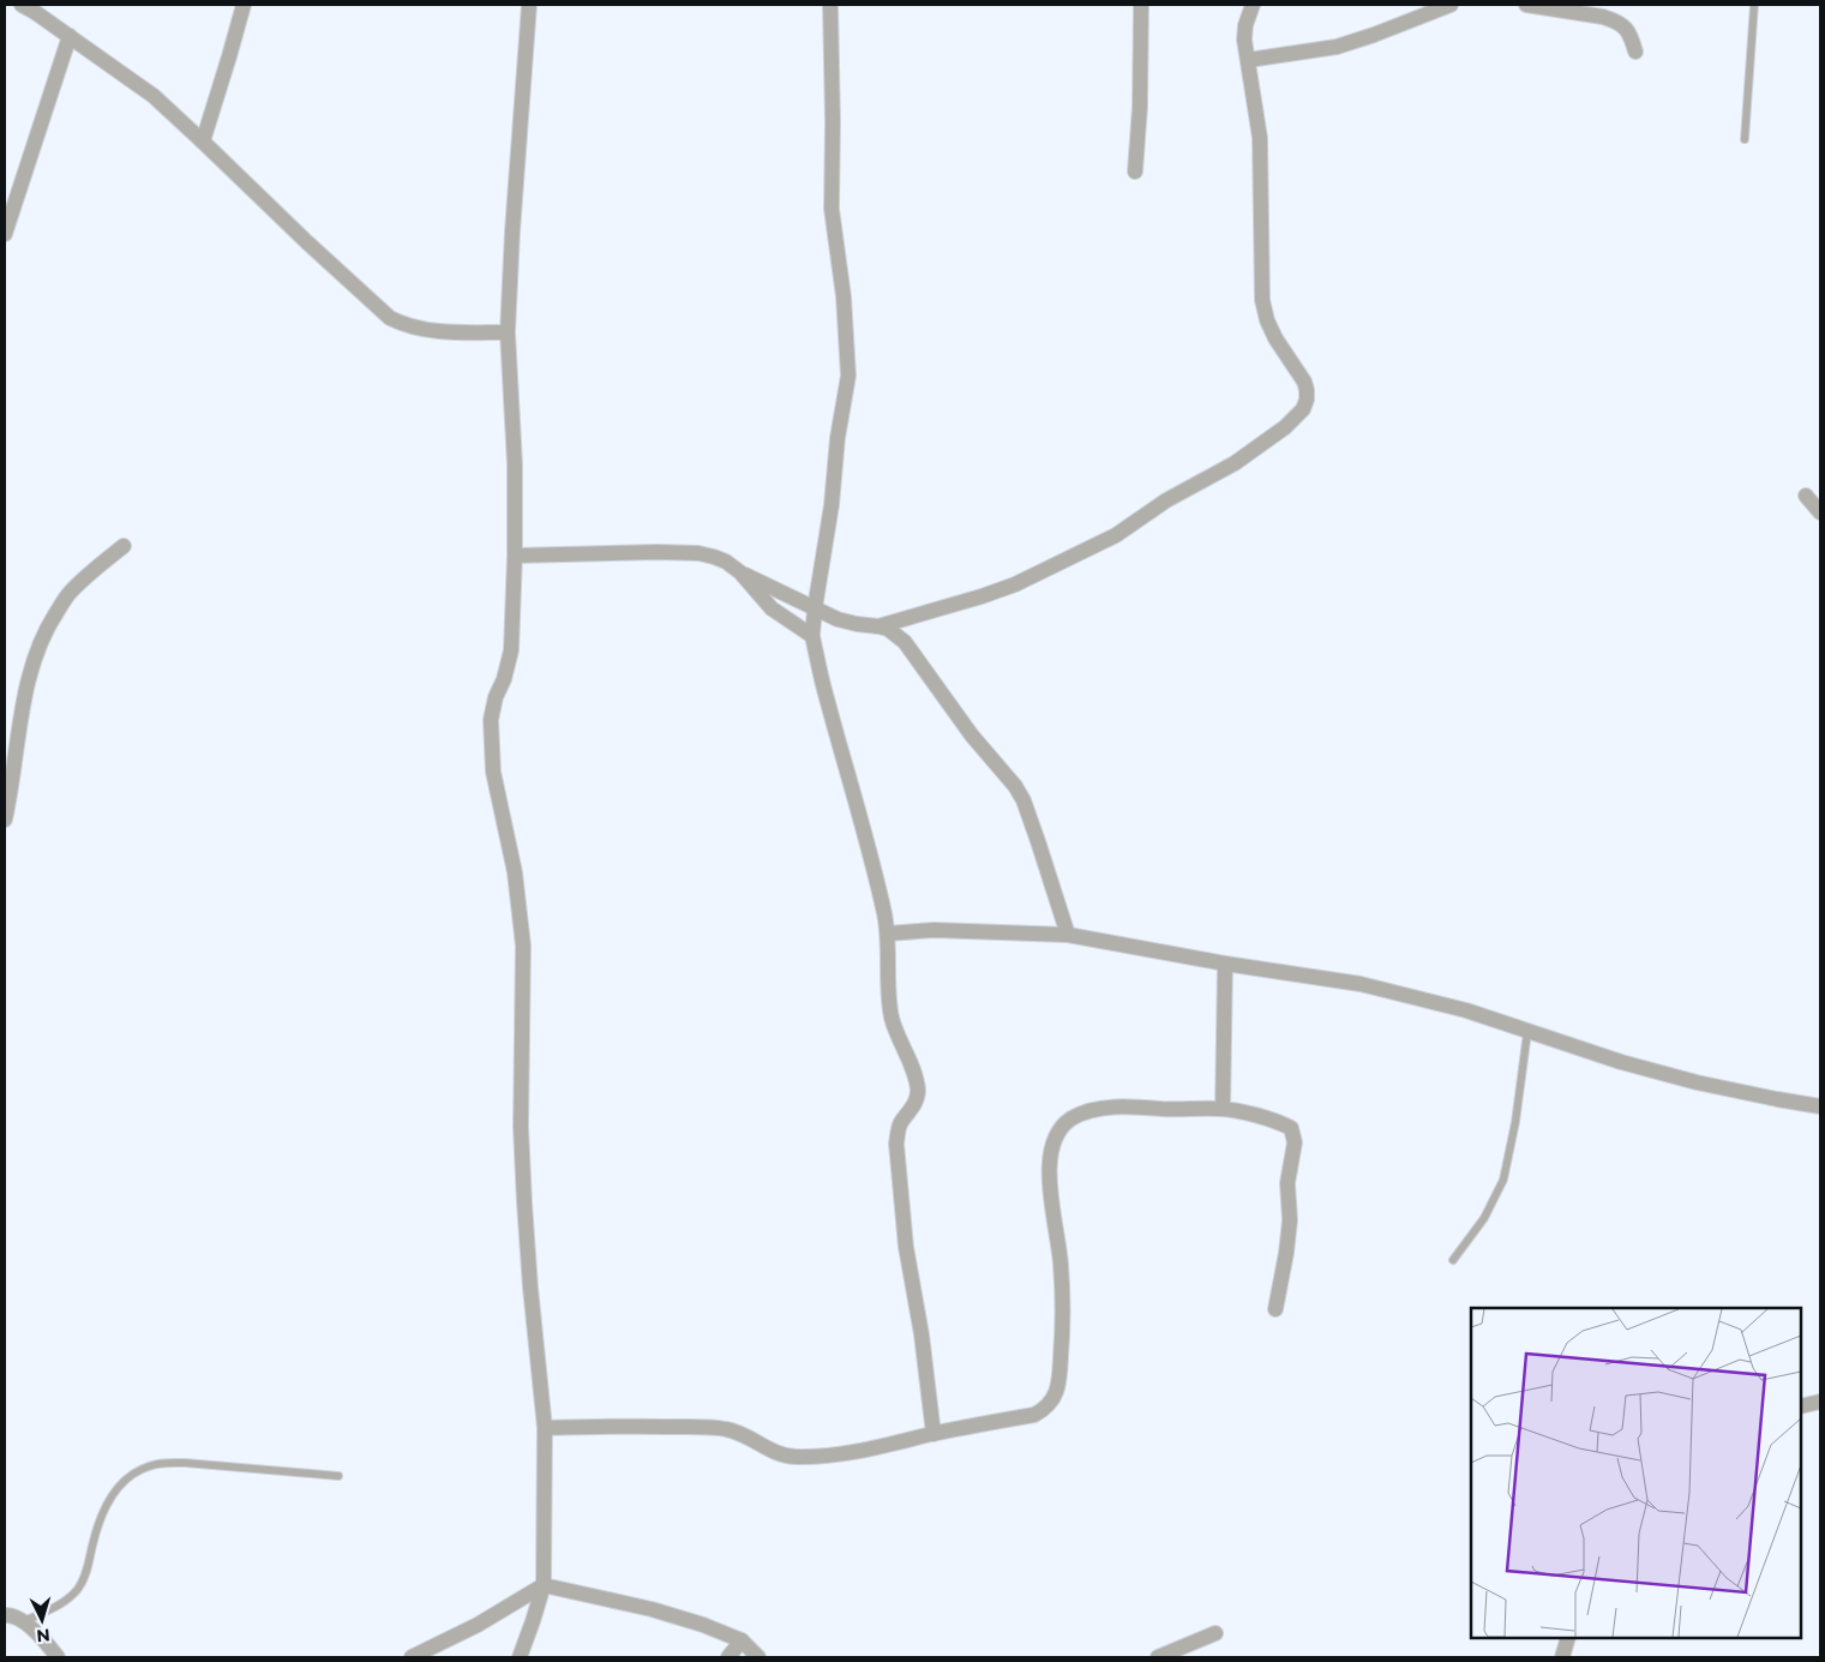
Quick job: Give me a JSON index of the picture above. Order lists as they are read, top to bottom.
{
  "north": "bottom"
}
